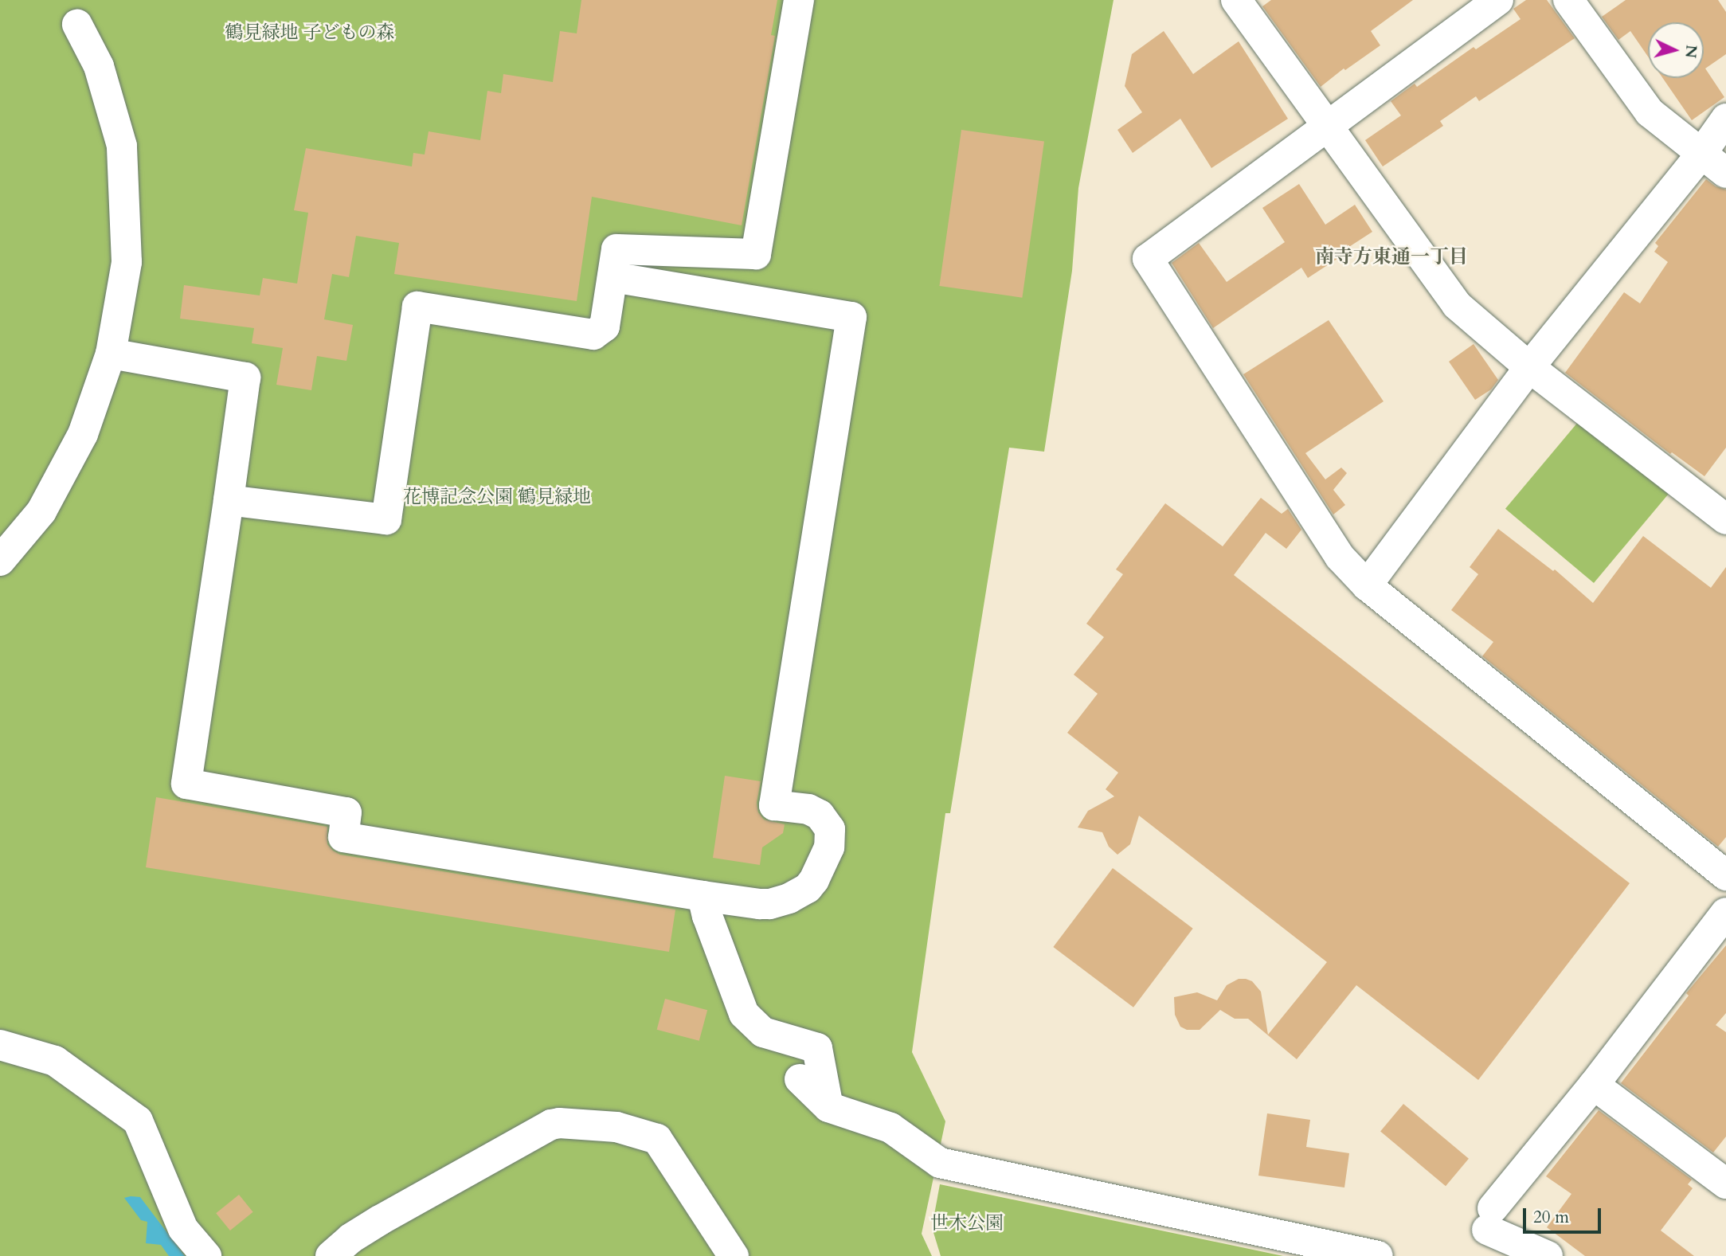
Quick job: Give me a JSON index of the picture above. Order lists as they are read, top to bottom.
{
  "districts": ["南寺方東通一丁目"],
  "parks": ["鶴見緑地 子どもの森", "花博記念公園 鶴見緑地", "世木公園"],
  "scale_bar": "20 m",
  "north": "right"
}
